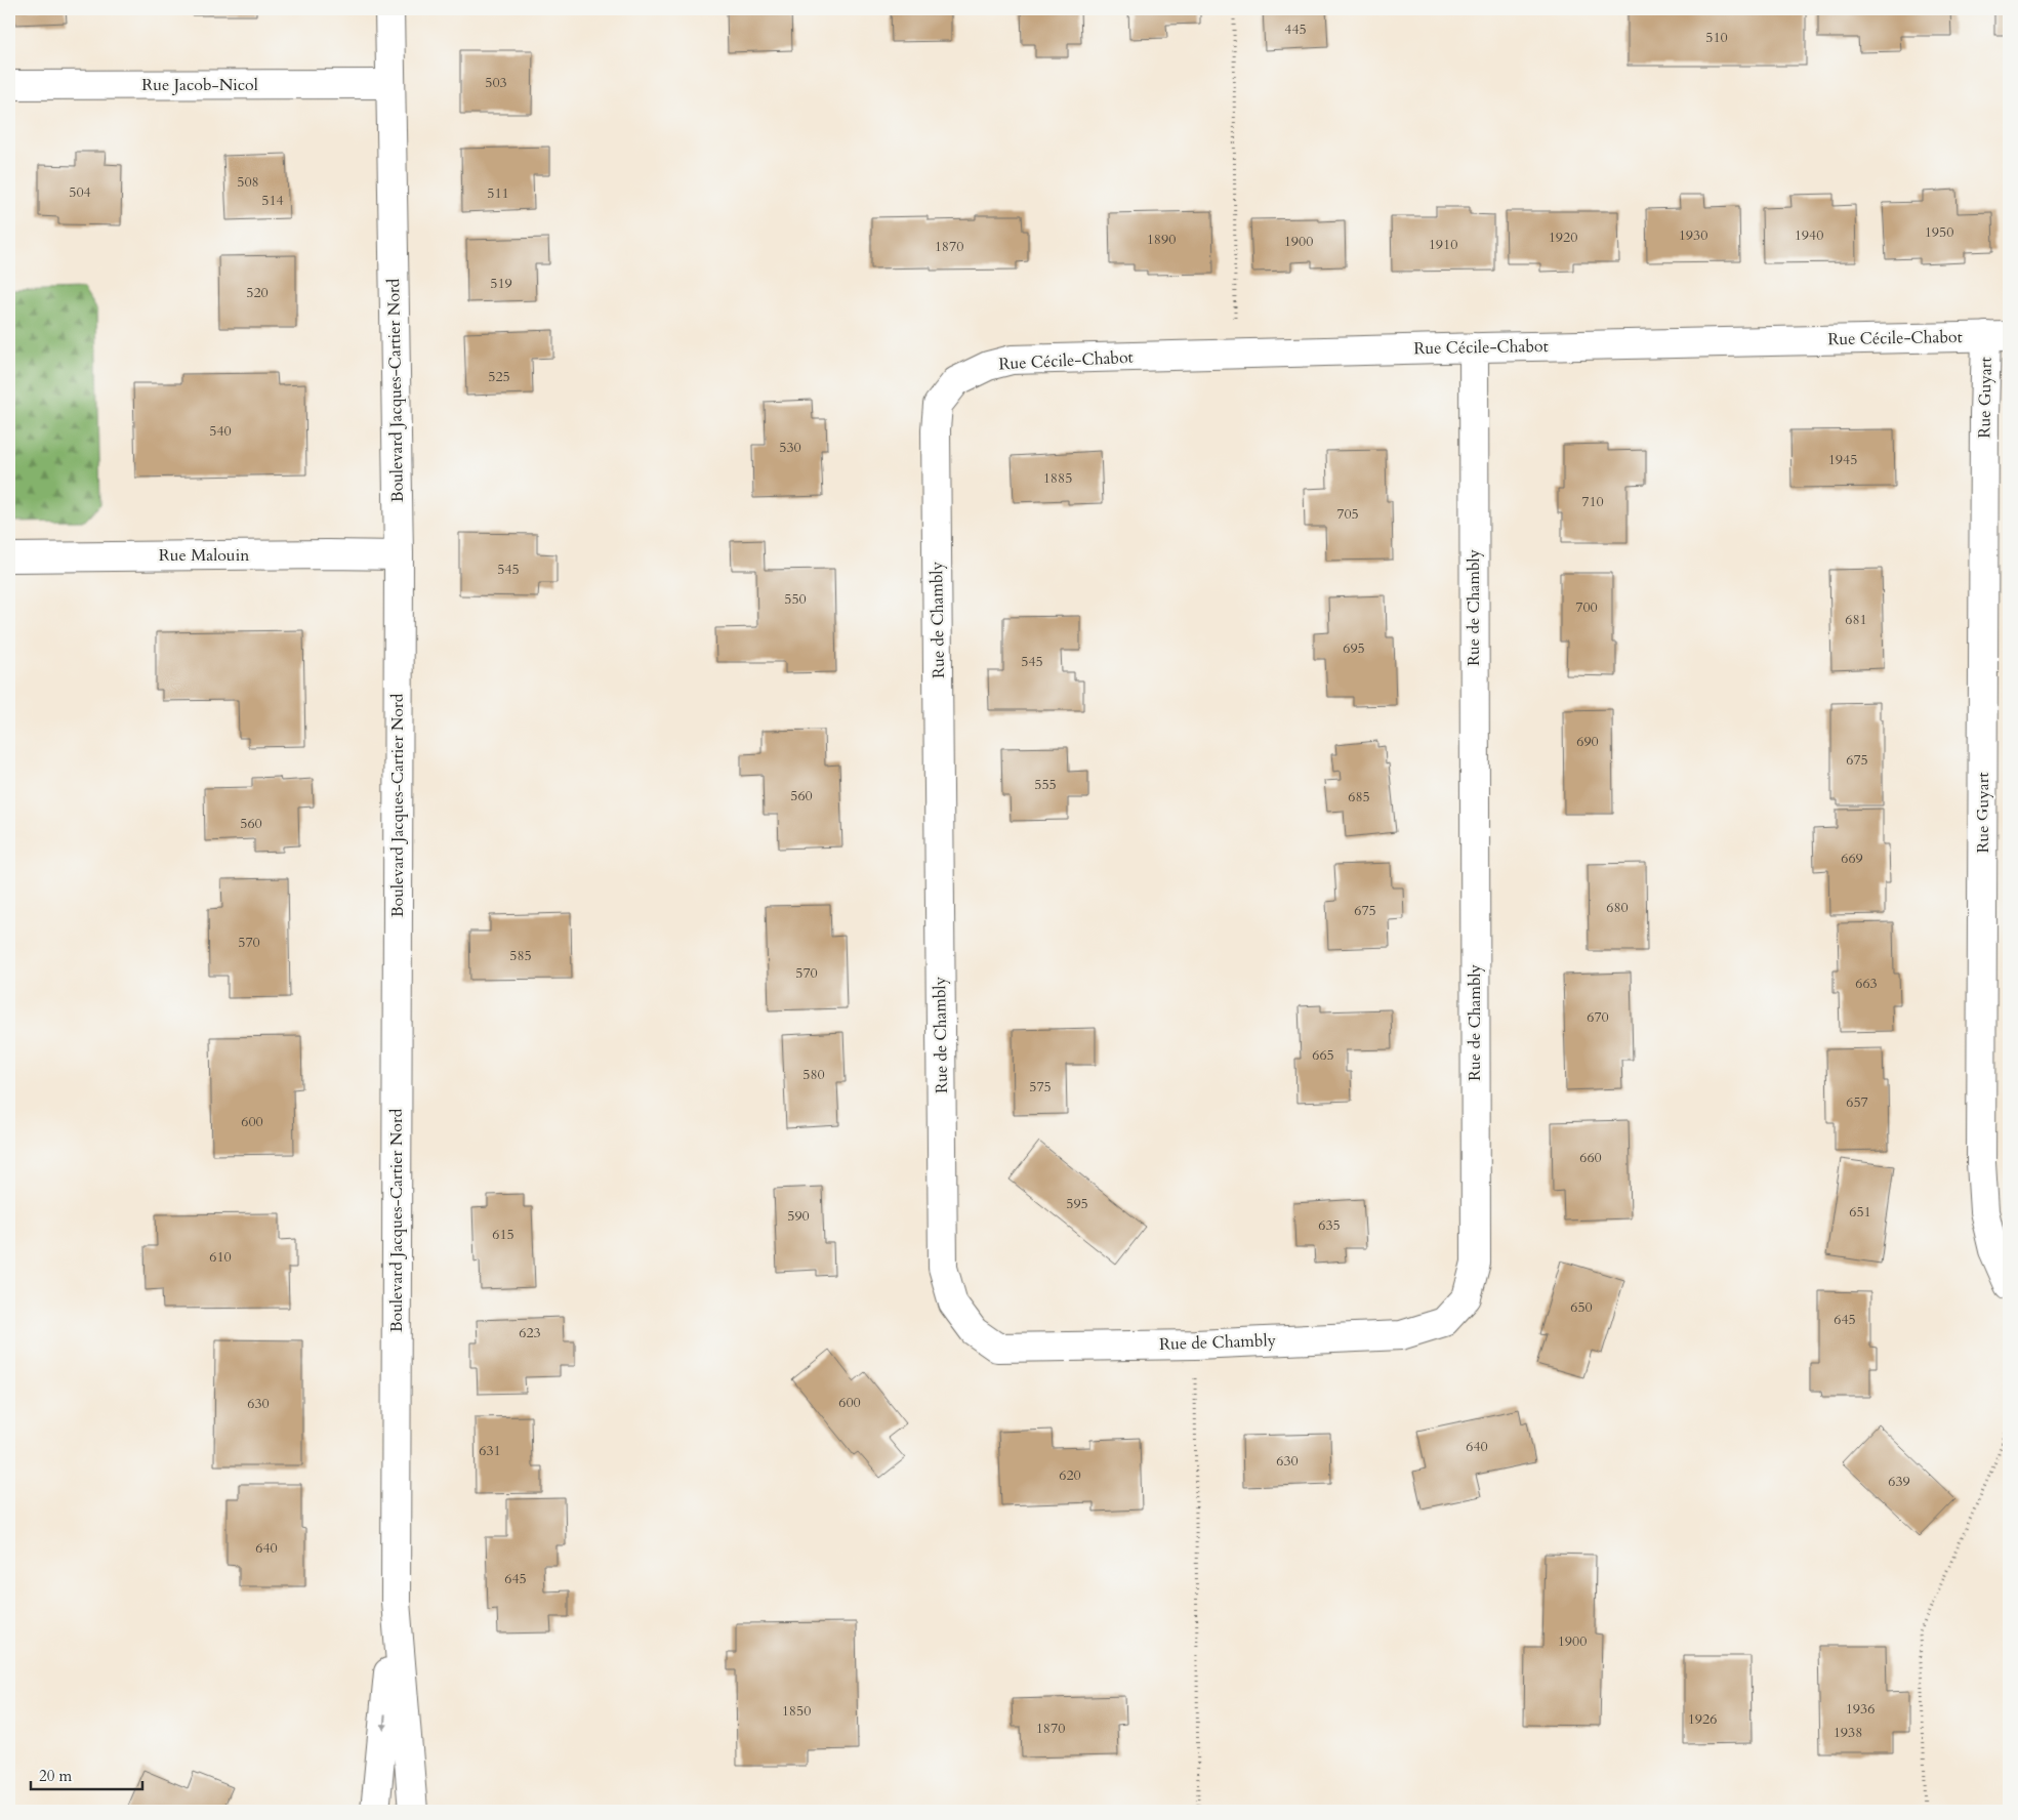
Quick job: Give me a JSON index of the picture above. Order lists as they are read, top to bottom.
{
  "streets": {
    "street": [
      "Rue Jacob-Nicol",
      "Rue Cécile-Chabot",
      "Boulevard Jacques-Cartier Nord",
      "Rue Guyart",
      "Rue Malouin",
      "Rue de Chambly"
    ]
  },
  "crossings": [
    ["Rue Jacob-Nicol", "Boulevard Jacques-Cartier Nord"],
    ["Rue Cécile-Chabot", "Rue Guyart"],
    ["Rue Cécile-Chabot", "Rue de Chambly"],
    ["Boulevard Jacques-Cartier Nord", "Rue Malouin"]
  ],
  "house_numbers": [
    "445",
    "510",
    "503",
    "508",
    "504",
    "511",
    "514",
    "1950",
    "1930",
    "1940",
    "1920",
    "1890",
    "1900",
    "1910",
    "1870",
    "519",
    "520",
    "525",
    "540",
    "530",
    "1945",
    "1885",
    "710",
    "705",
    "545",
    "550",
    "700",
    "681",
    "695",
    "545",
    "690",
    "675",
    "555",
    "560",
    "685",
    "560",
    "669",
    "680",
    "675",
    "570",
    "585",
    "570",
    "663",
    "670",
    "665",
    "580",
    "575",
    "657",
    "600",
    "660",
    "595",
    "651",
    "590",
    "635",
    "615",
    "610",
    "650",
    "645",
    "623",
    "600",
    "630",
    "640",
    "631",
    "630",
    "620",
    "639",
    "640",
    "645",
    "1900",
    "1936",
    "1850",
    "1926",
    "1870",
    "1938"
  ],
  "scale_bar": "20 m"
}
